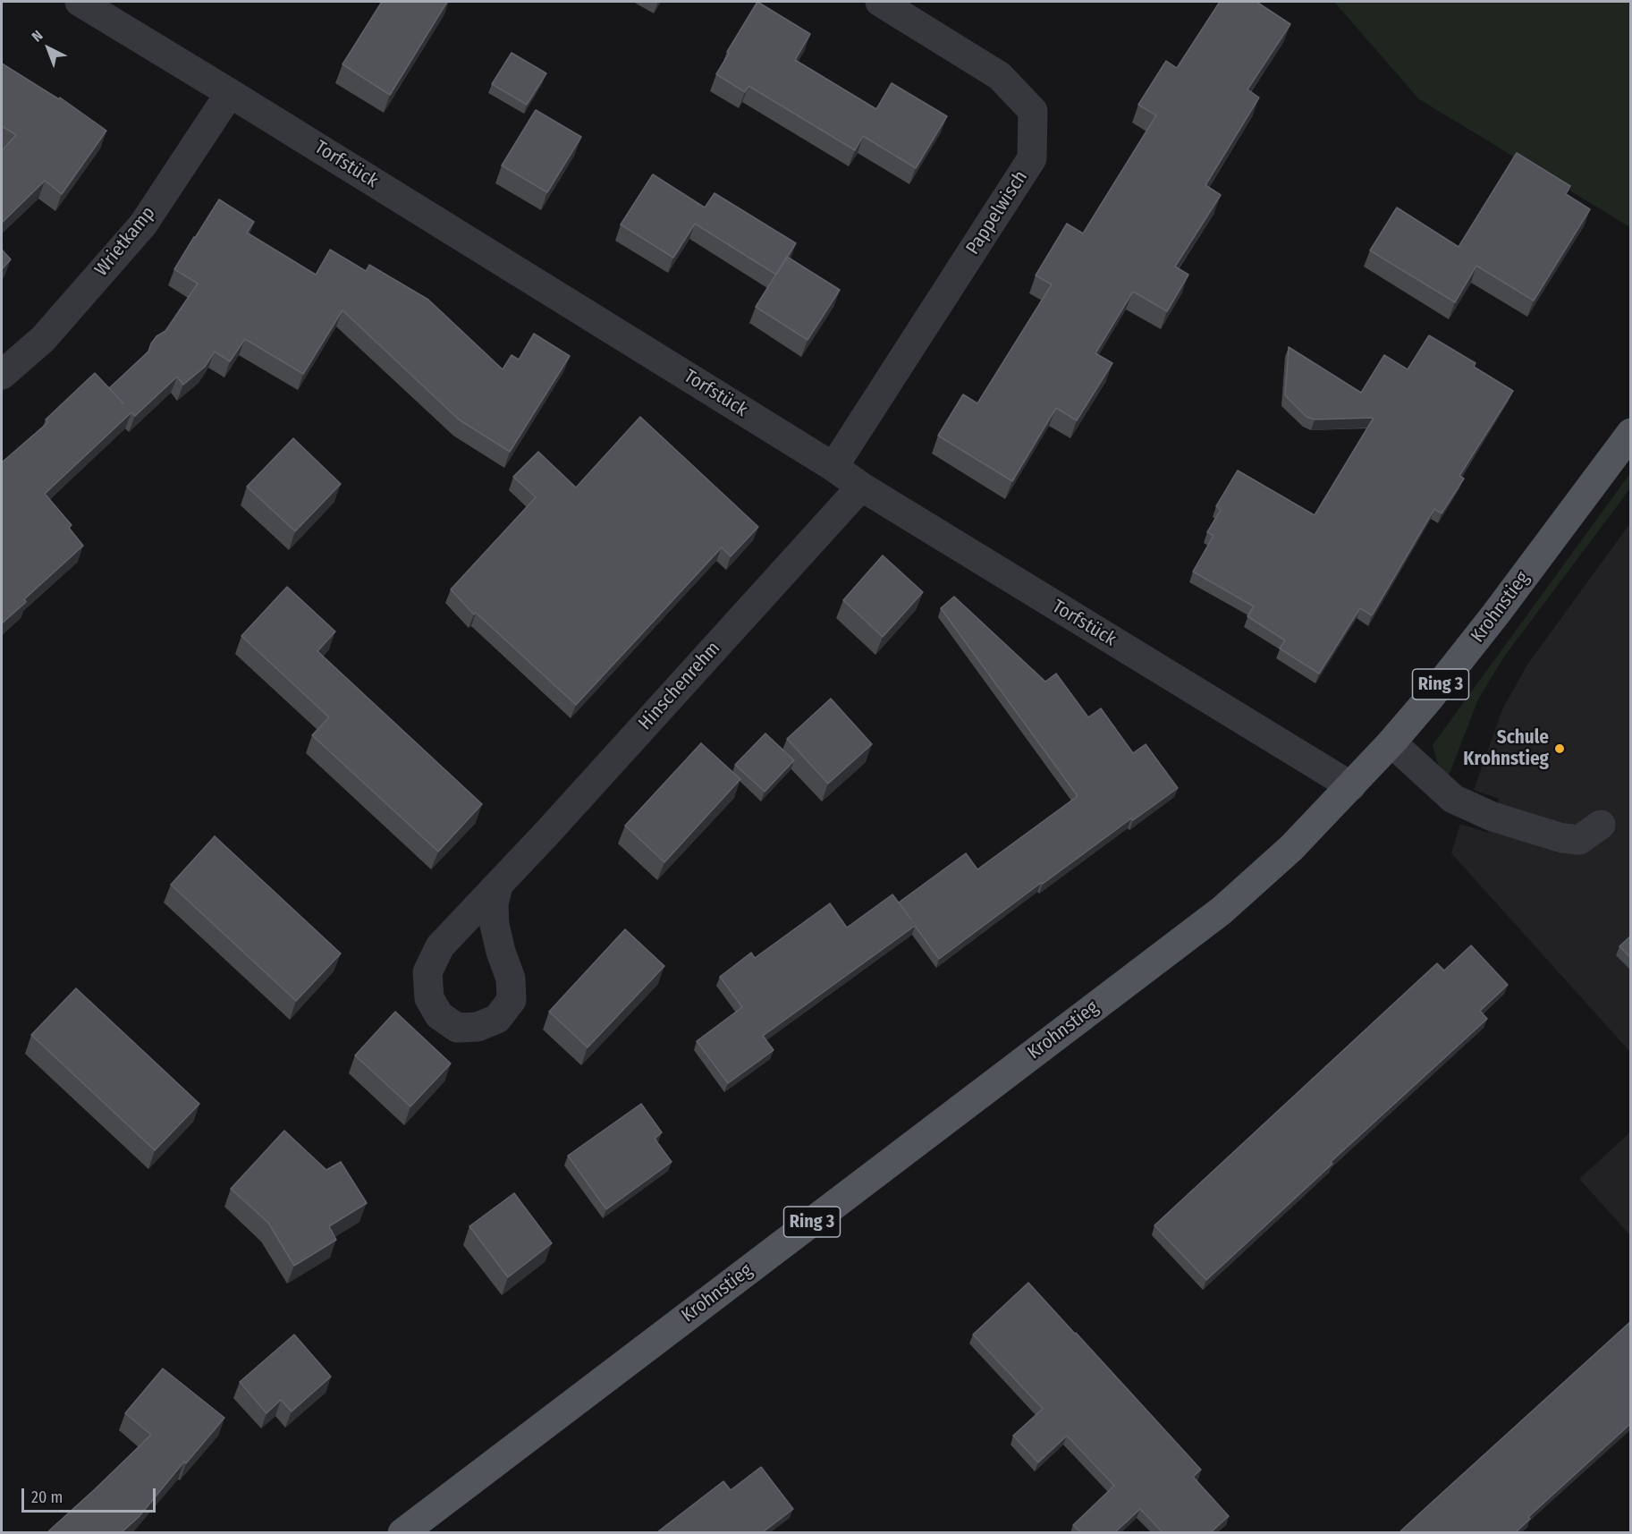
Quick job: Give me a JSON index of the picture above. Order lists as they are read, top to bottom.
{
  "streets": {
    "main road": ["Krohnstieg", "Ring 3"],
    "street": [
      "Torfstück",
      "Pappelwisch",
      "Wrietkamp",
      "Hinschenrehm"
    ]
  },
  "crossings": [
    ["Torfstück", "Pappelwisch"],
    ["Torfstück", "Wrietkamp"],
    ["Torfstück", "Krohnstieg"],
    ["Torfstück", "Hinschenrehm"]
  ],
  "places": ["Schule Krohnstieg"],
  "scale_bar": "20 m",
  "north": "top left"
}
